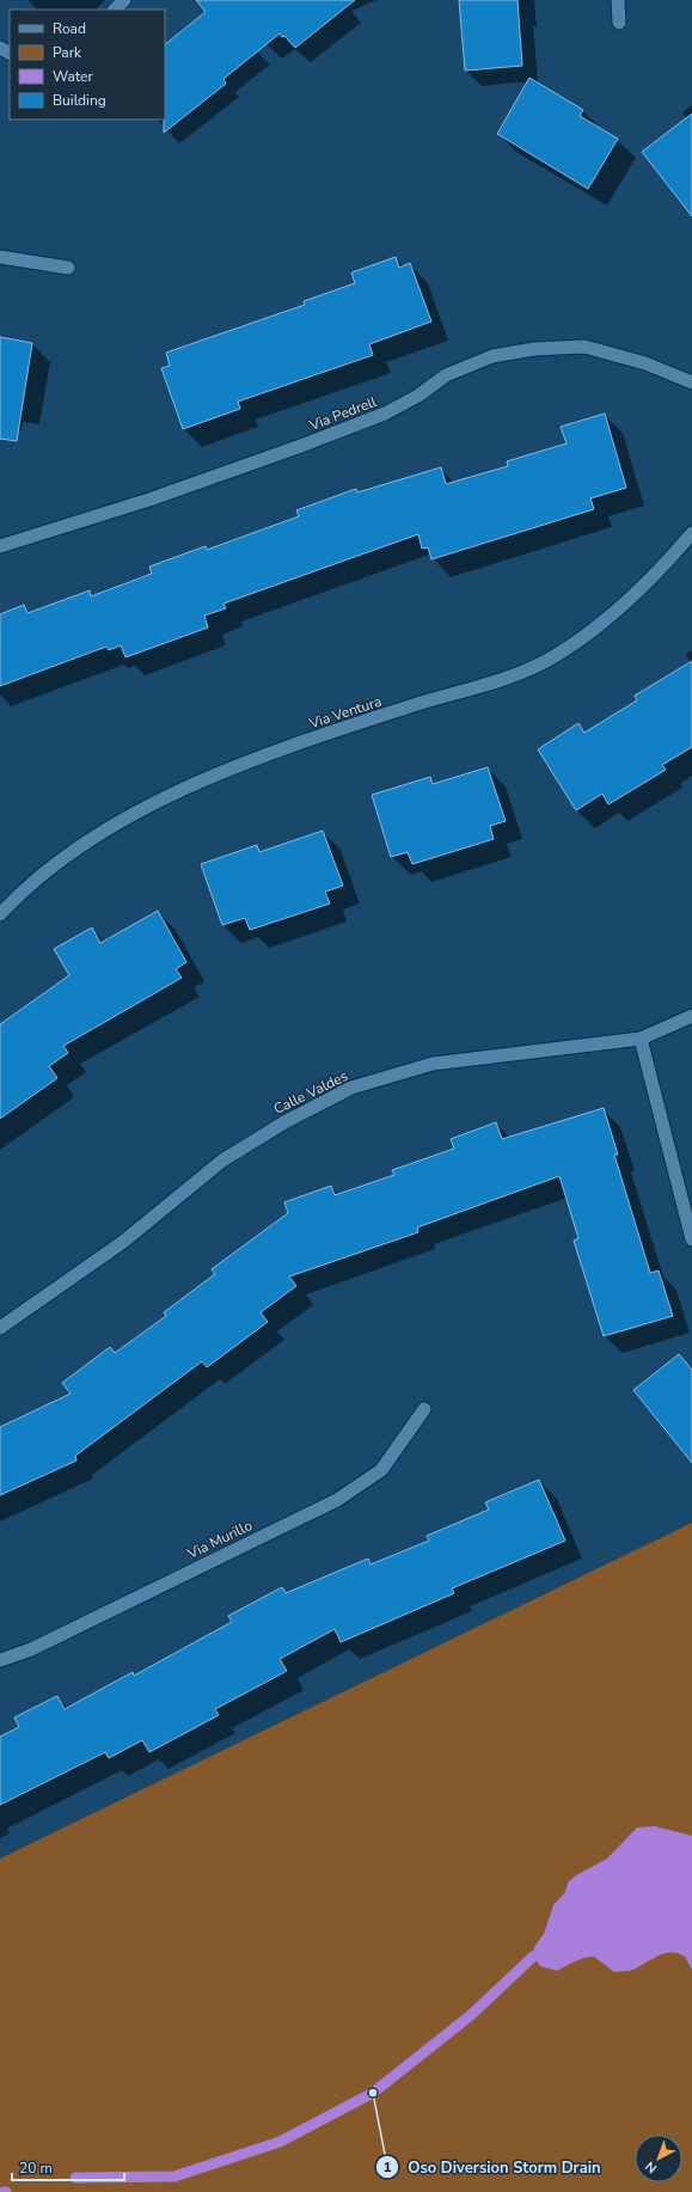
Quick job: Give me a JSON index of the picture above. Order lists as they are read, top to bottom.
{
  "streets": {
    "street": [
      "Via Pedrell",
      "Via Ventura",
      "Calle Valdes",
      "Via Murillo"
    ]
  },
  "places": ["Oso Diversion Storm Drain"],
  "legend": [
    "Road",
    "Park",
    "Water",
    "Building"
  ],
  "scale_bar": "20 m",
  "north": "bottom left"
}
